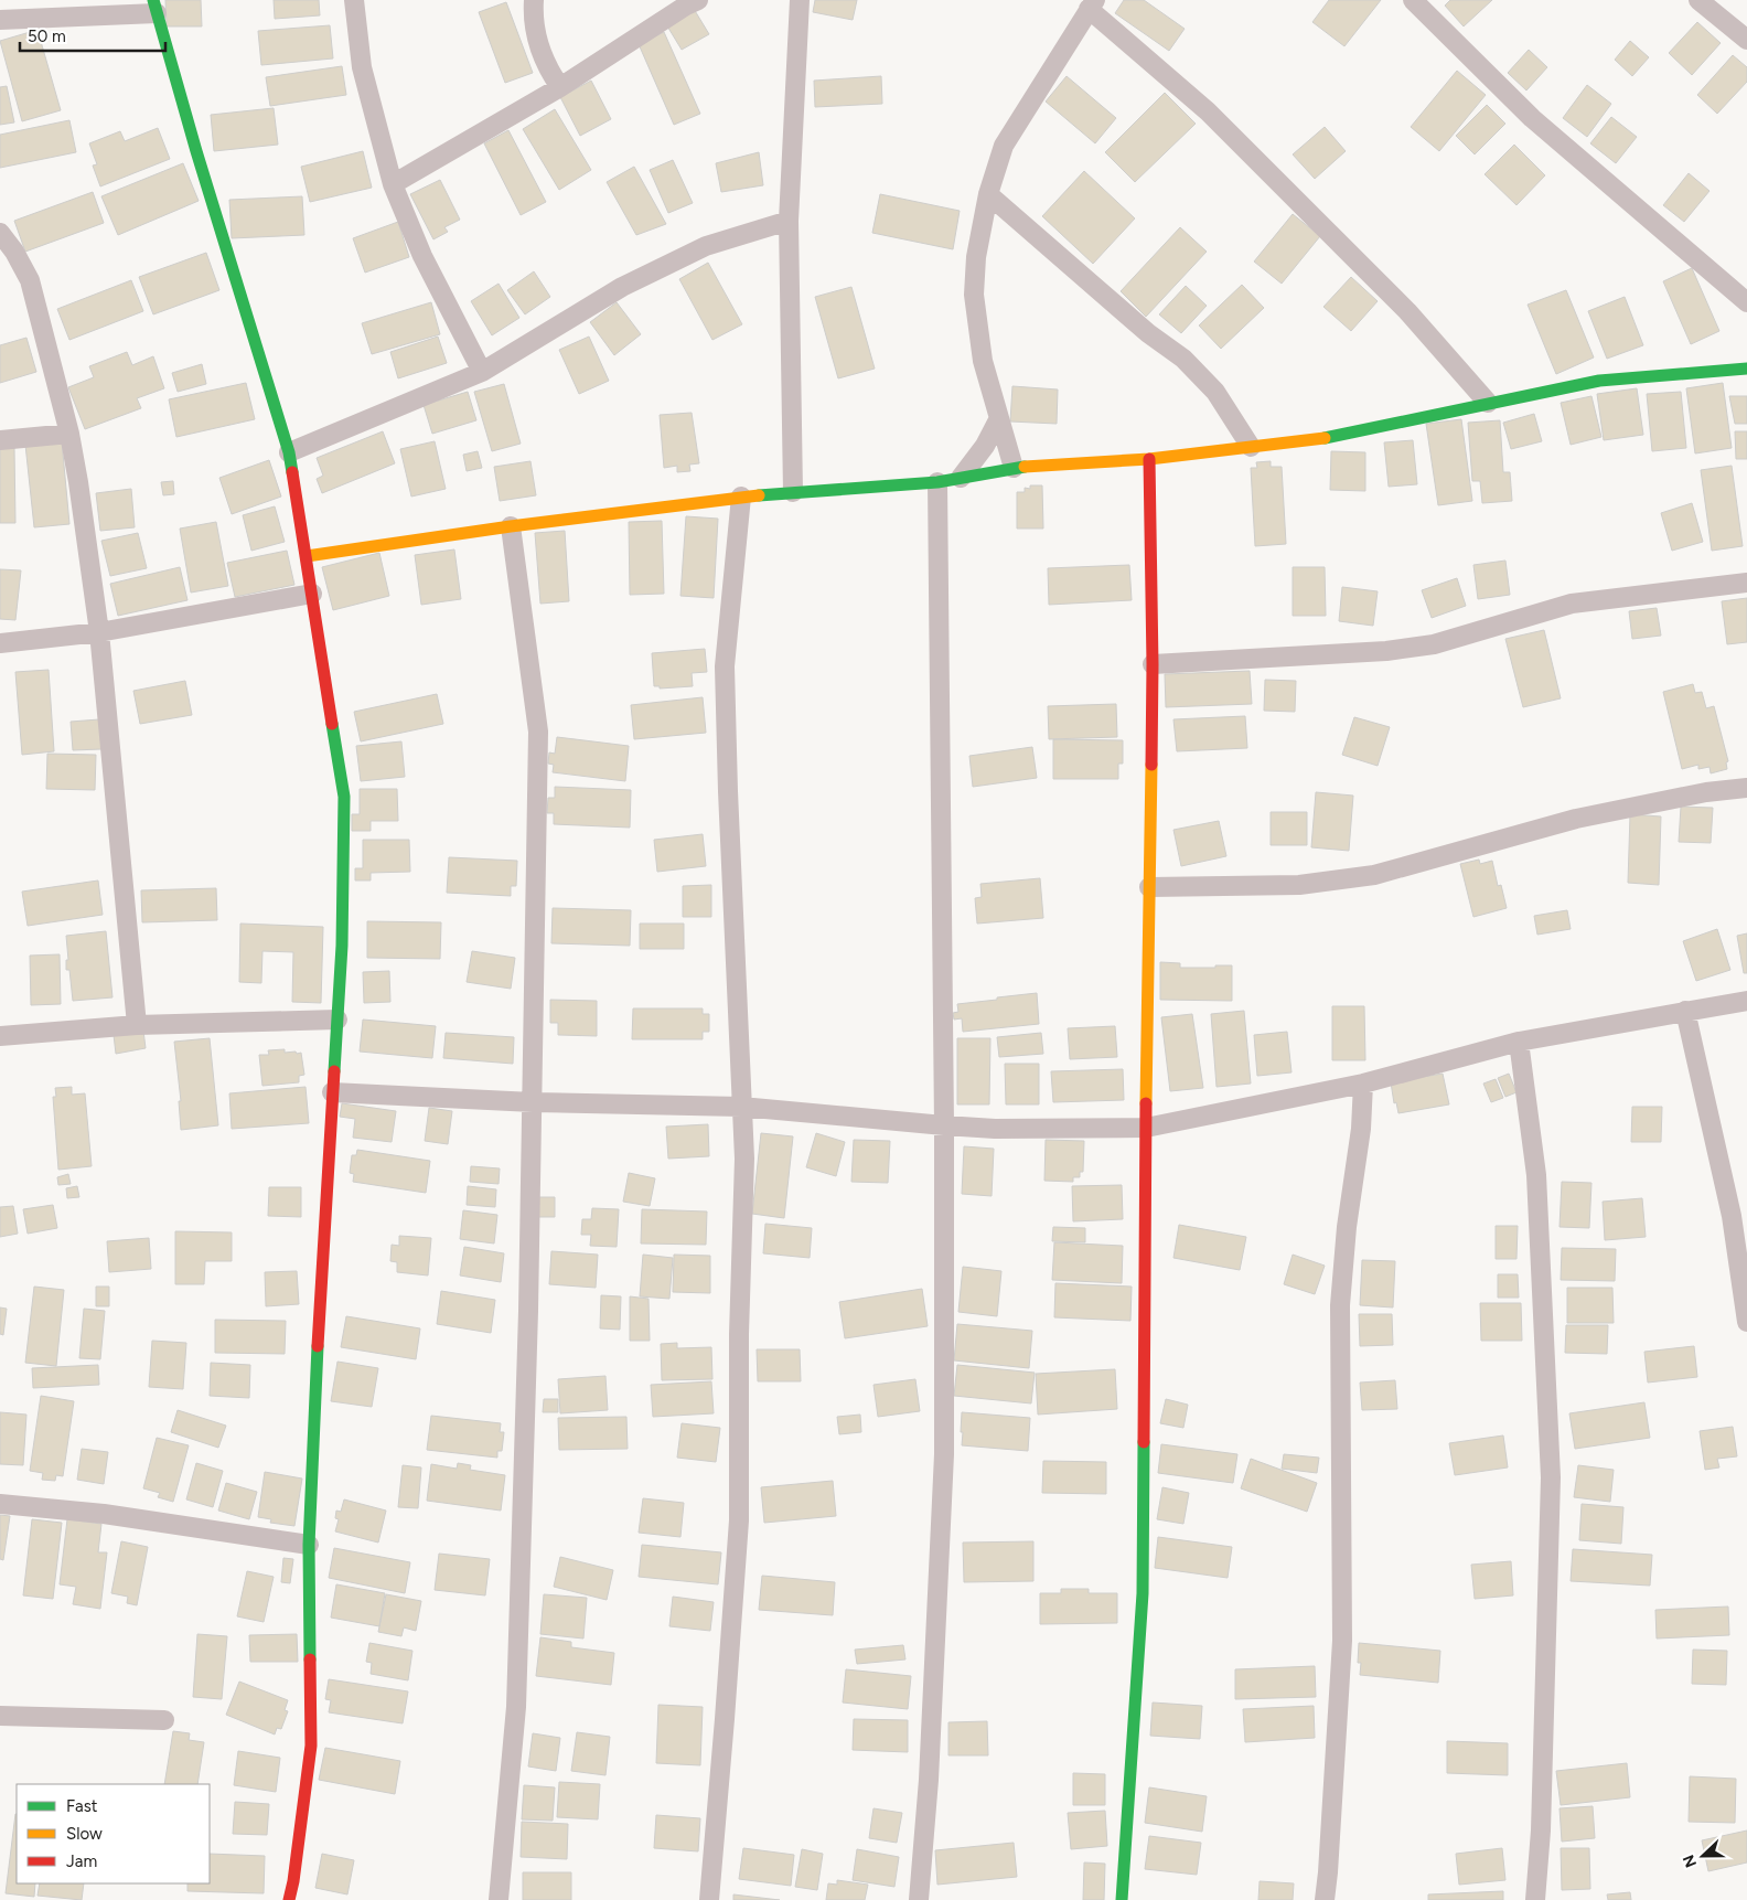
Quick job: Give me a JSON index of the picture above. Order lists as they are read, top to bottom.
{
  "legend": ["Fast", "Slow", "Jam"],
  "scale_bar": "50 m",
  "north": "left"
}
